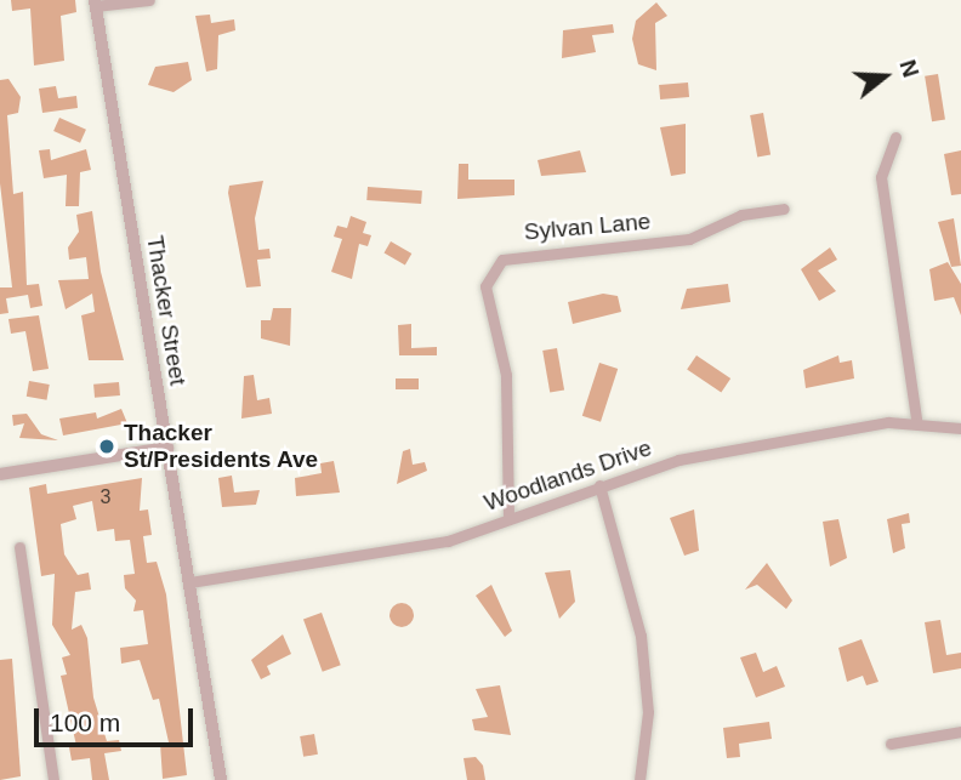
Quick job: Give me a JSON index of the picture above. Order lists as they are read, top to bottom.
{
  "streets": {
    "street": ["Sylvan Lane", "Thacker Street", "Woodlands Drive"]
  },
  "crossings": [
    ["Sylvan Lane", "Woodlands Drive"],
    ["Thacker Street", "Woodlands Drive"]
  ],
  "places": ["Thacker St/Presidents Ave"],
  "house_numbers": ["3"],
  "scale_bar": "100 m",
  "north": "right"
}
